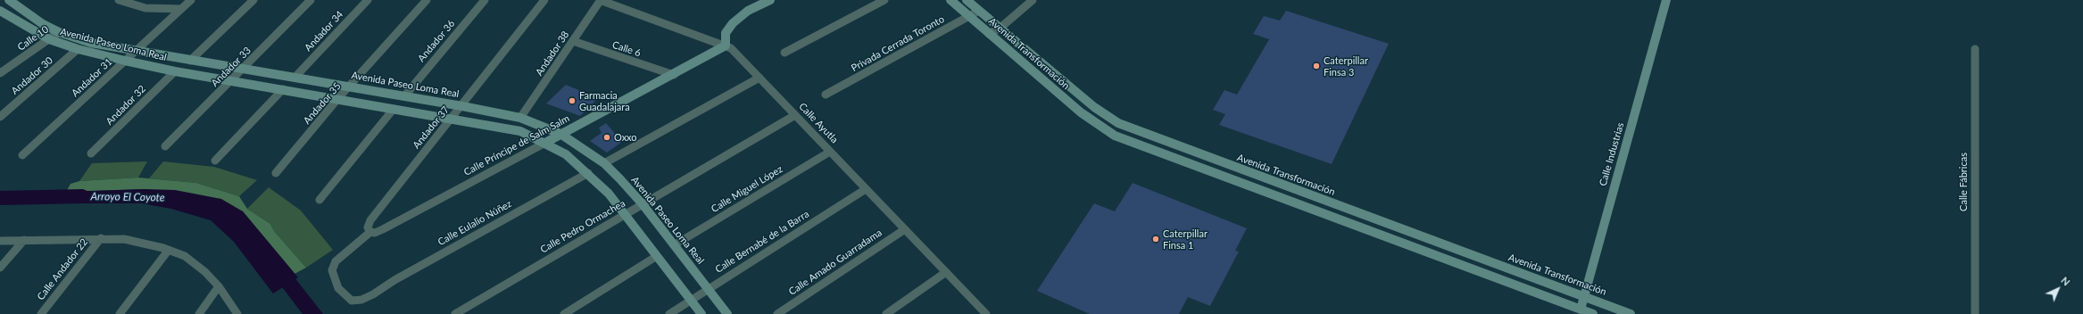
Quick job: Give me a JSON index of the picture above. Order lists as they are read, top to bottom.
{
  "streets": {
    "street": [
      "Andador 34",
      "Calle 10",
      "Andador 36",
      "Privada Cerrada Toronto",
      "Avenida Paseo Loma Real",
      "Calle 6",
      "Andador 38",
      "Avenida Transformación",
      "Andador 33",
      "Andador 30",
      "Andador 31",
      "Andador 35",
      "Andador 32",
      "Calle Ayutla",
      "Andador 37",
      "Calle Príncipe de Salm Salm",
      "Calle Industrias",
      "Calle Fábricas",
      "Calle Miguel López",
      "Calle Eulalio Núñez",
      "Calle Pedro Ormachea",
      "Calle Bernabé de la Barra",
      "Calle Amado Guarradama",
      "Calle Andador 22"
    ]
  },
  "crossings": [
    ["Andador 34", "Avenida Paseo Loma Real"],
    ["Calle 10", "Avenida Paseo Loma Real"],
    ["Andador 36", "Avenida Paseo Loma Real"],
    ["Privada Cerrada Toronto", "Avenida Transformación"],
    ["Avenida Paseo Loma Real", "Andador 38"],
    ["Avenida Paseo Loma Real", "Andador 33"],
    ["Avenida Paseo Loma Real", "Andador 30"],
    ["Avenida Paseo Loma Real", "Andador 31"],
    ["Avenida Paseo Loma Real", "Andador 35"],
    ["Avenida Paseo Loma Real", "Andador 32"],
    ["Avenida Paseo Loma Real", "Andador 37"],
    ["Avenida Paseo Loma Real", "Calle Príncipe de Salm Salm"],
    ["Avenida Paseo Loma Real", "Calle Miguel López"],
    ["Avenida Paseo Loma Real", "Calle Eulalio Núñez"],
    ["Avenida Paseo Loma Real", "Calle Pedro Ormachea"],
    ["Avenida Paseo Loma Real", "Calle Bernabé de la Barra"],
    ["Calle 6", "Andador 38"],
    ["Calle 6", "Calle Príncipe de Salm Salm"],
    ["Andador 38", "Calle Ayutla"],
    ["Avenida Transformación", "Calle Industrias"],
    ["Calle Ayutla", "Calle Príncipe de Salm Salm"],
    ["Calle Ayutla", "Calle Miguel López"],
    ["Calle Ayutla", "Calle Pedro Ormachea"],
    ["Calle Ayutla", "Calle Bernabé de la Barra"],
    ["Calle Ayutla", "Calle Amado Guarradama"],
    ["Andador 37", "Calle Príncipe de Salm Salm"],
    ["Calle Príncipe de Salm Salm", "Calle Eulalio Núñez"]
  ],
  "water": ["Arroyo El Coyote"],
  "places": [
    "Caterpillar Finsa 3",
    "Farmacia Guadalajara",
    "Oxxo",
    "Caterpillar Finsa 1"
  ],
  "north": "top right"
}
